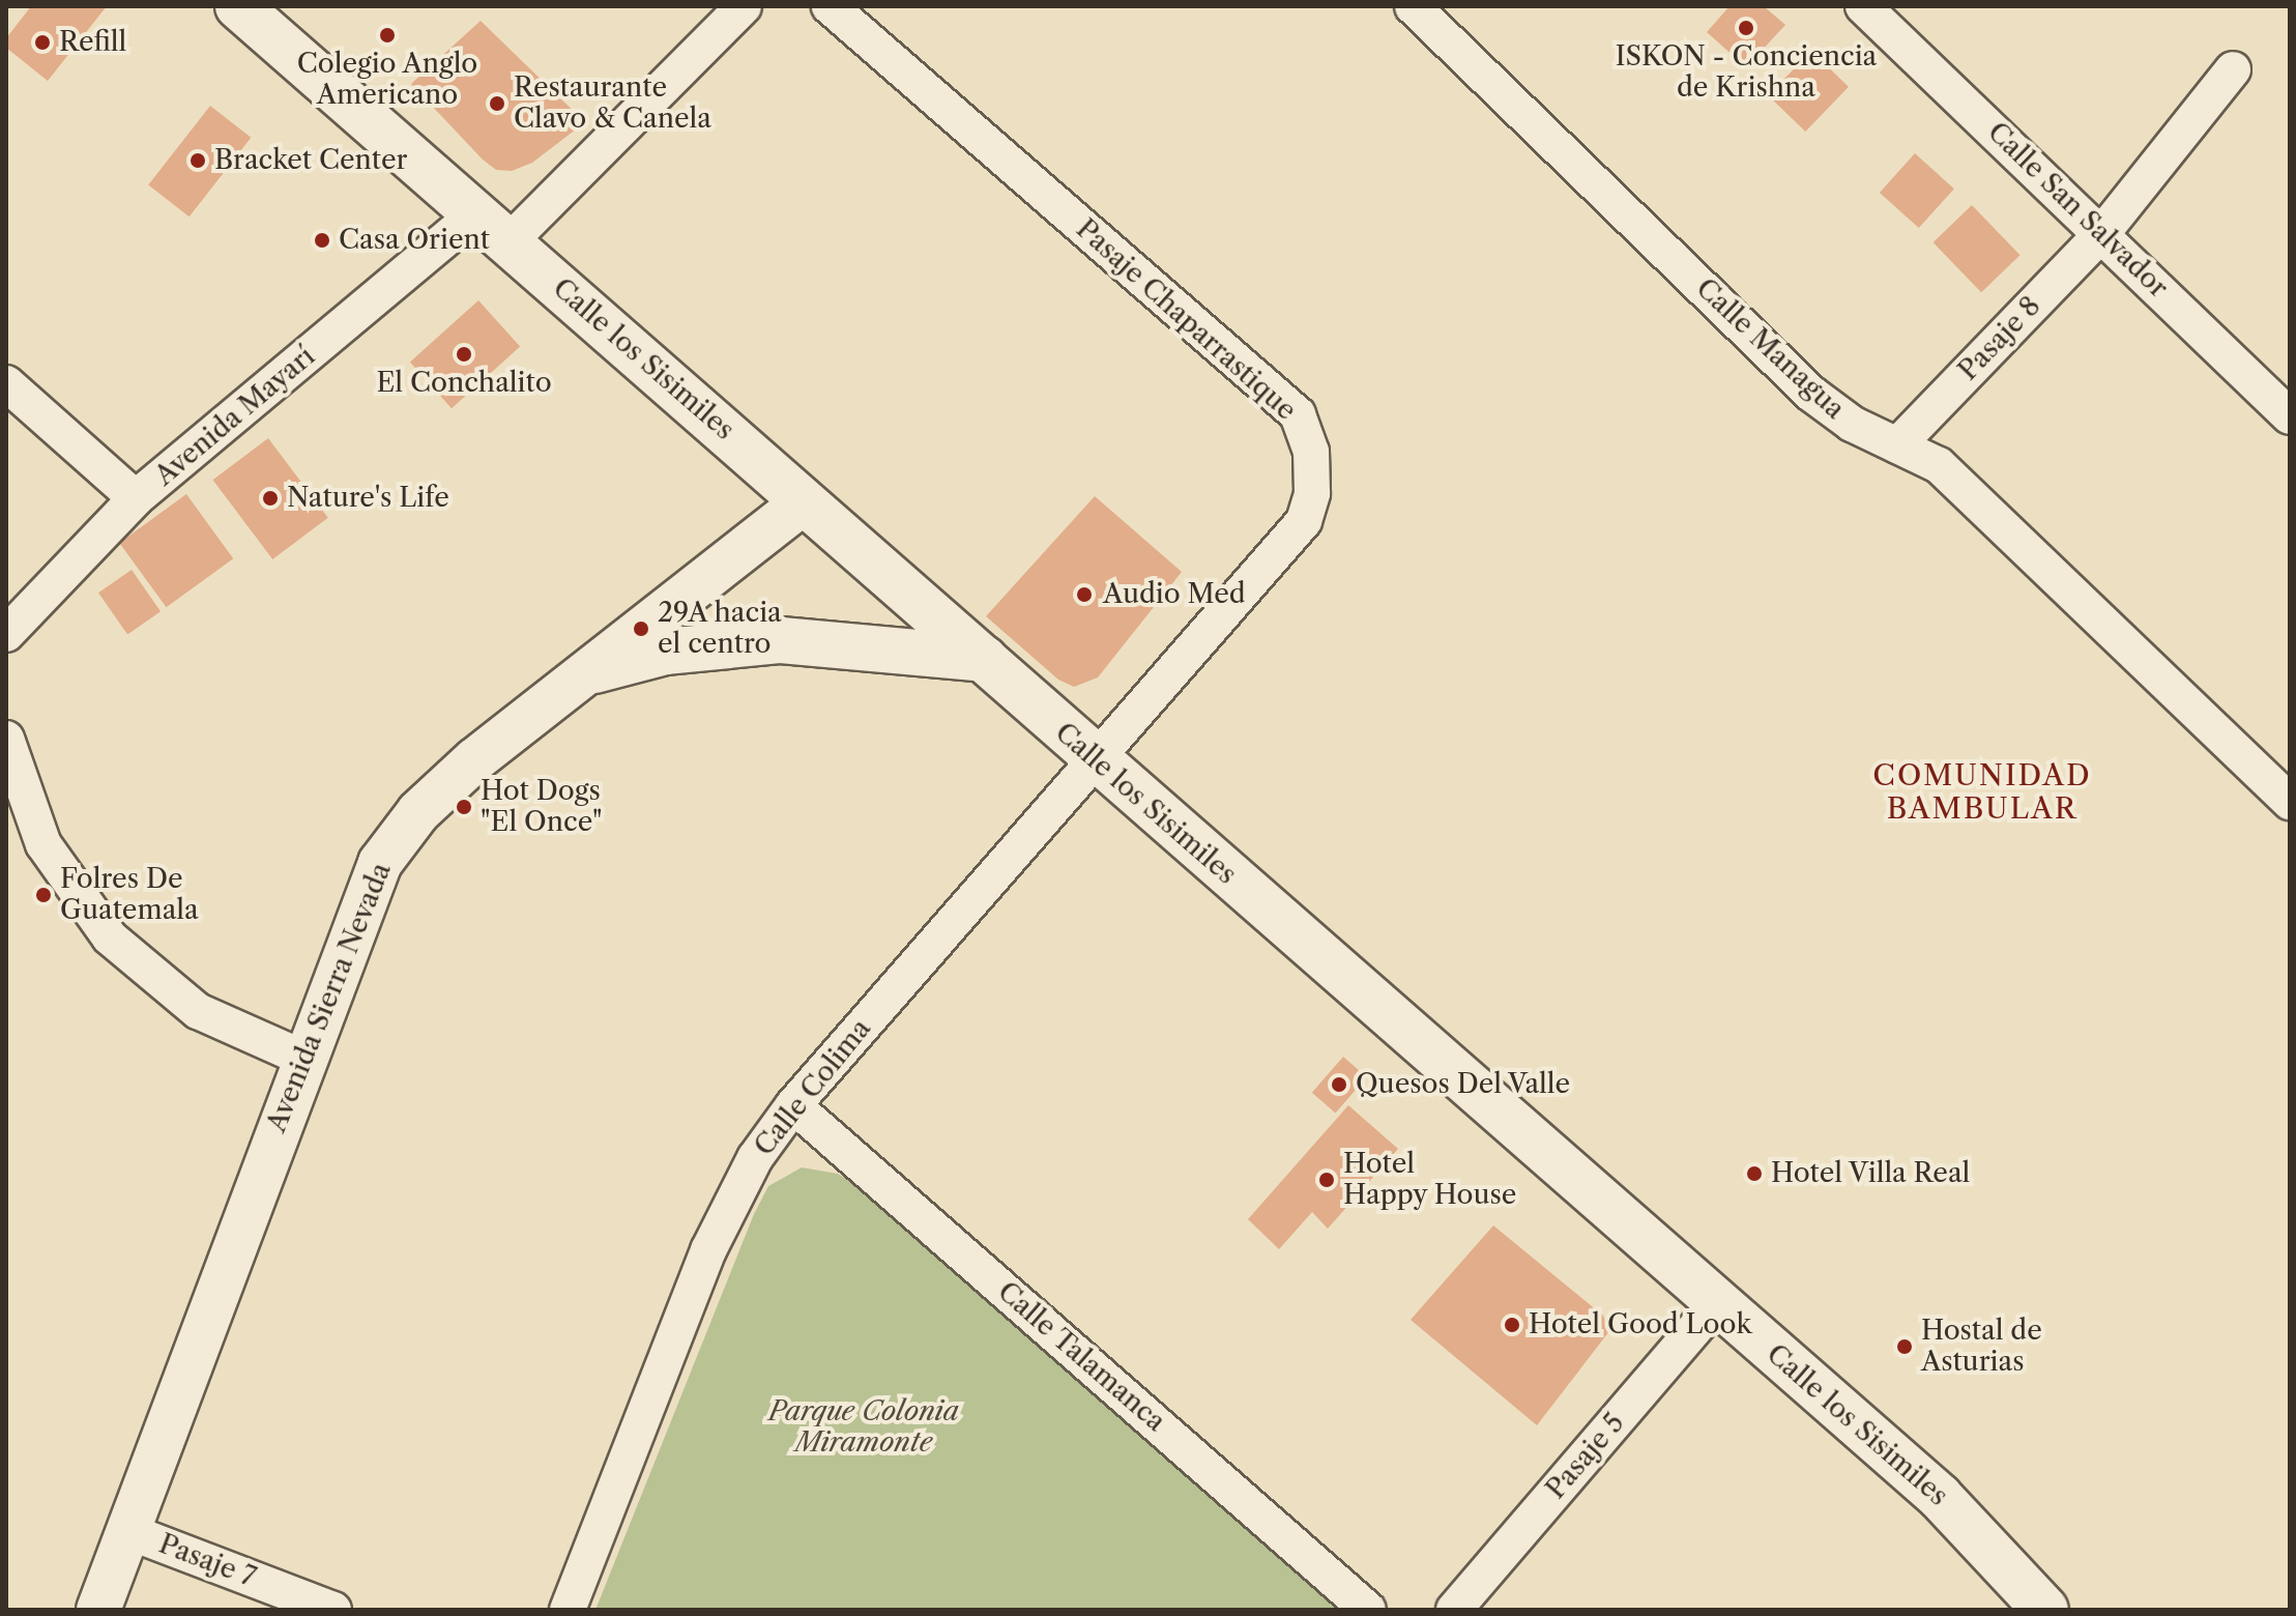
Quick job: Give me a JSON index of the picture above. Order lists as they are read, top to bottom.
{
  "streets": {
    "main road": ["Calle los Sisimiles"],
    "street": [
      "Calle San Salvador",
      "Pasaje Chaparrastique",
      "Pasaje 8",
      "Calle Managua",
      "Avenida Mayarí",
      "Avenida Sierra Nevada",
      "Calle Colima",
      "Calle Talamanca",
      "Pasaje 5",
      "Pasaje 7"
    ]
  },
  "crossings": [
    ["Calle San Salvador", "Pasaje 8"],
    ["Pasaje Chaparrastique", "Calle los Sisimiles"],
    ["Pasaje Chaparrastique", "Calle Colima"],
    ["Pasaje 8", "Calle Managua"],
    ["Calle los Sisimiles", "Avenida Mayarí"],
    ["Calle los Sisimiles", "Avenida Sierra Nevada"],
    ["Calle los Sisimiles", "Calle Colima"],
    ["Calle los Sisimiles", "Pasaje 5"],
    ["Avenida Sierra Nevada", "Pasaje 7"],
    ["Calle Colima", "Calle Talamanca"]
  ],
  "districts": ["COMUNIDAD BAMBULAR"],
  "parks": ["Parque Colonia Miramonte"],
  "places": [
    "ISKON - Conciencia de Krishna",
    "Colegio Anglo Americano",
    "Refill",
    "Restaurante Clavo & Canela",
    "Bracket Center",
    "Casa Orient",
    "El Conchalito",
    "Nature's Life",
    "Audio Med",
    "29A hacia el centro",
    "Hot Dogs \"El Once\"",
    "Folres De Guatemala",
    "Quesos Del Valle",
    "Hotel Villa Real",
    "Hotel Happy House",
    "Hotel Good Look",
    "Hostal de Asturias"
  ]
}
